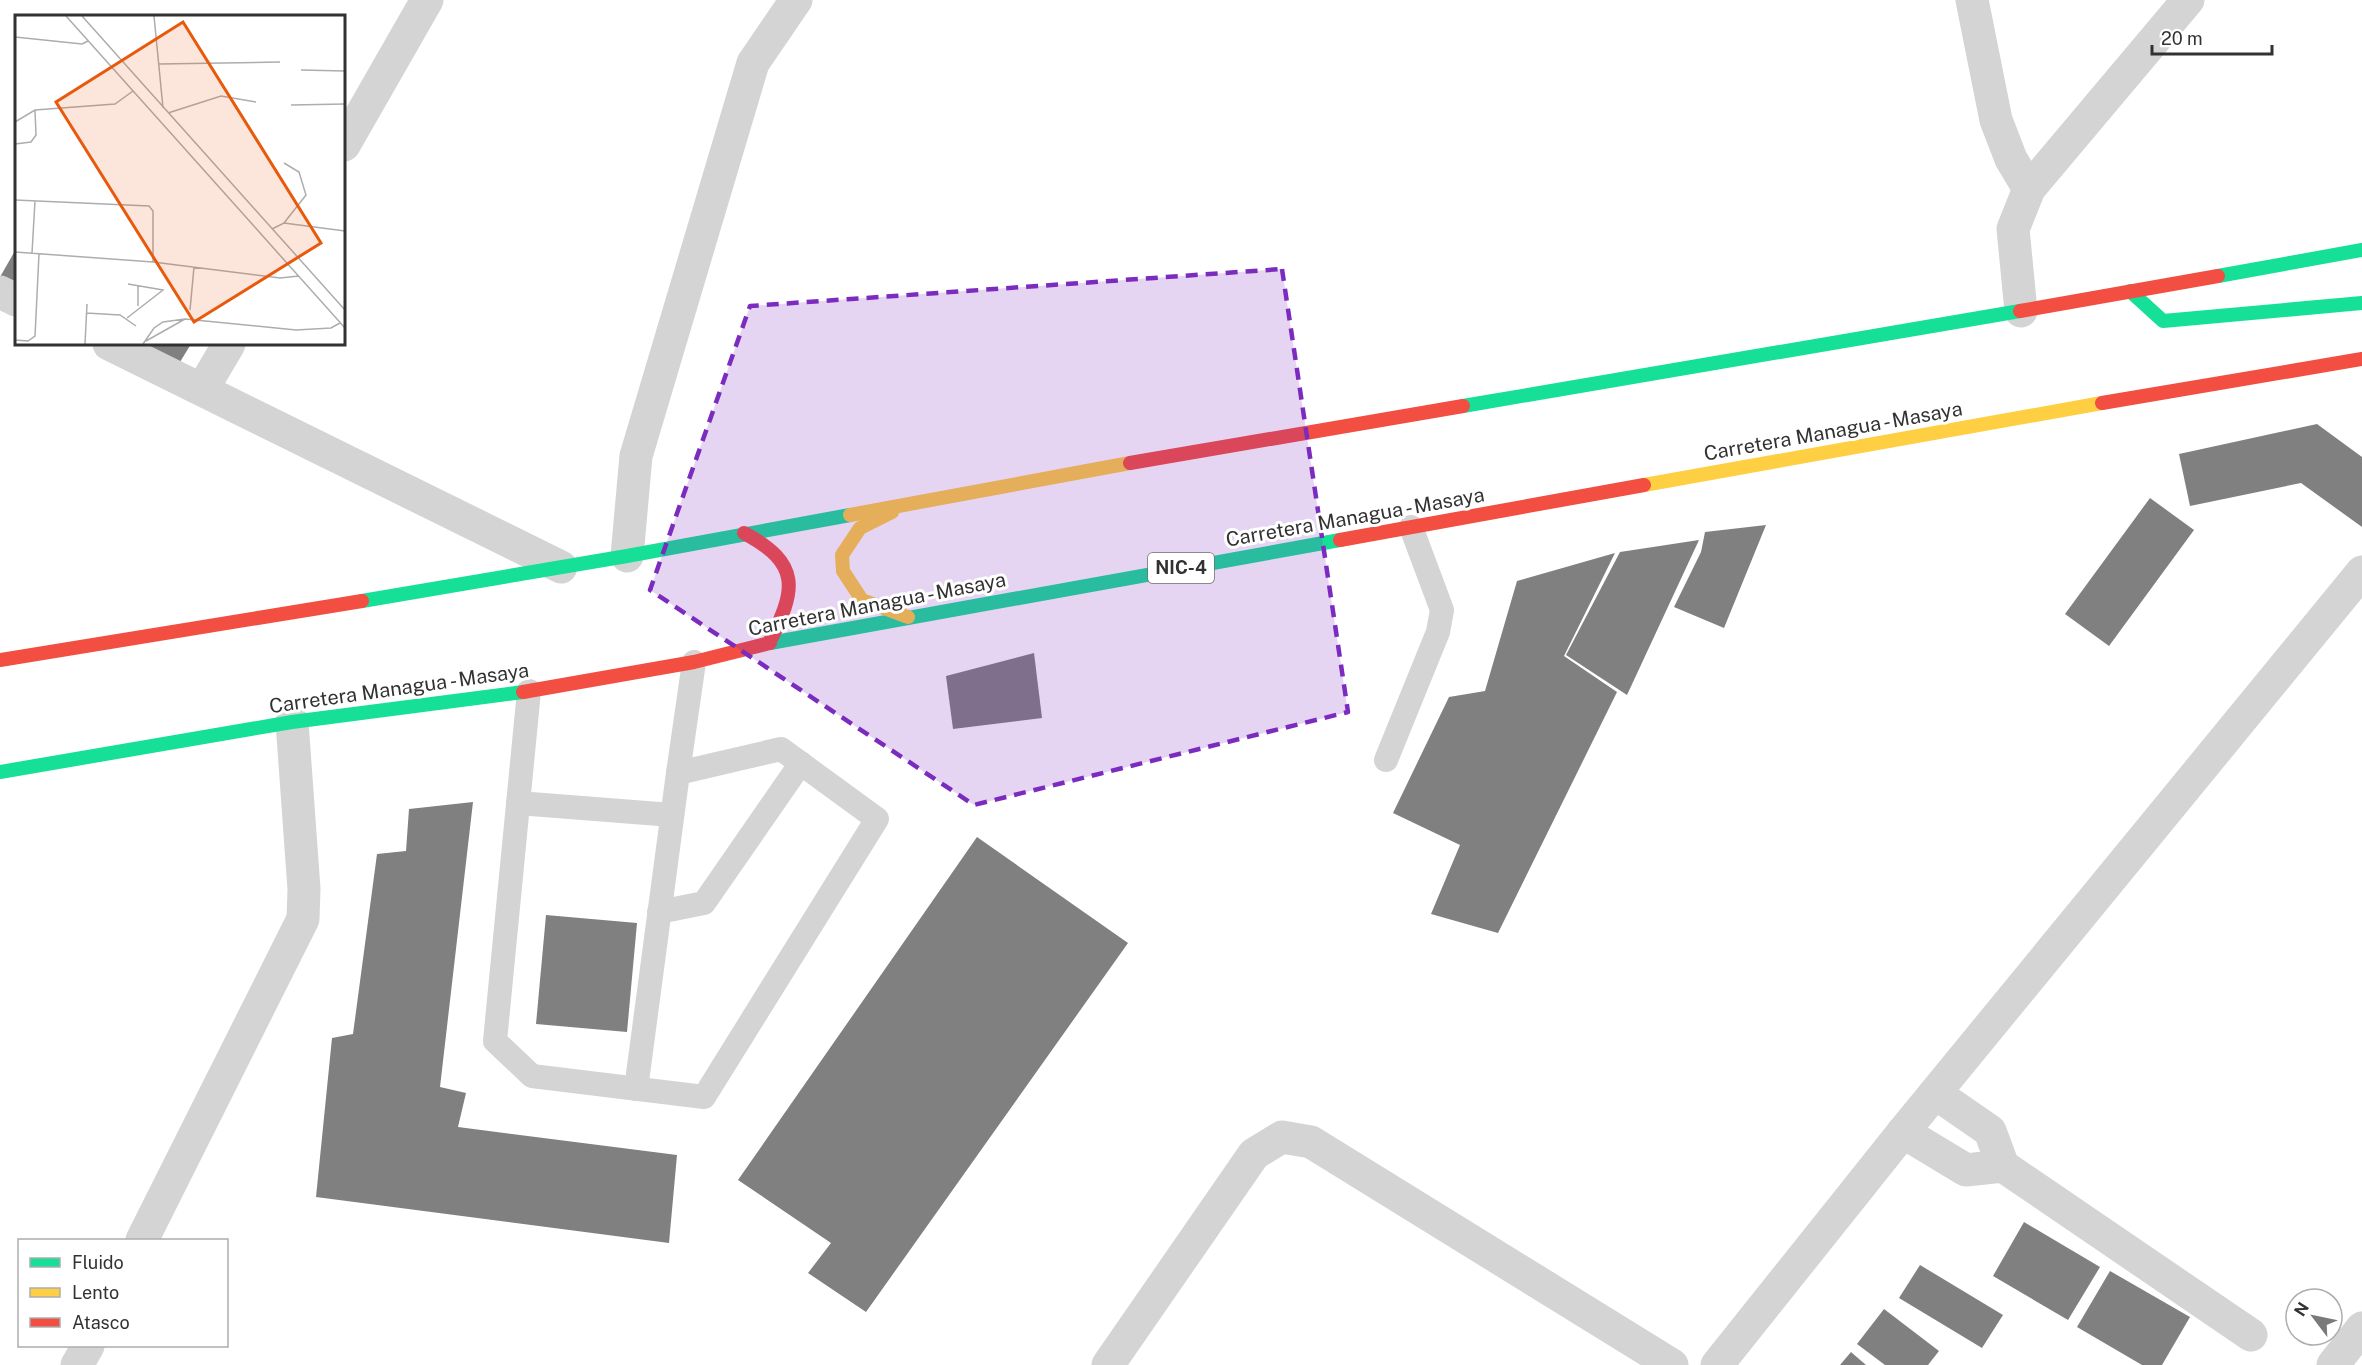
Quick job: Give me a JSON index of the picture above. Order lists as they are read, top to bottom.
{
  "streets": {
    "highway": ["Carretera Managua - Masaya", "NIC-4"]
  },
  "legend": ["Fluido", "Lento", "Atasco"],
  "scale_bar": "20 m",
  "north": "top left"
}
